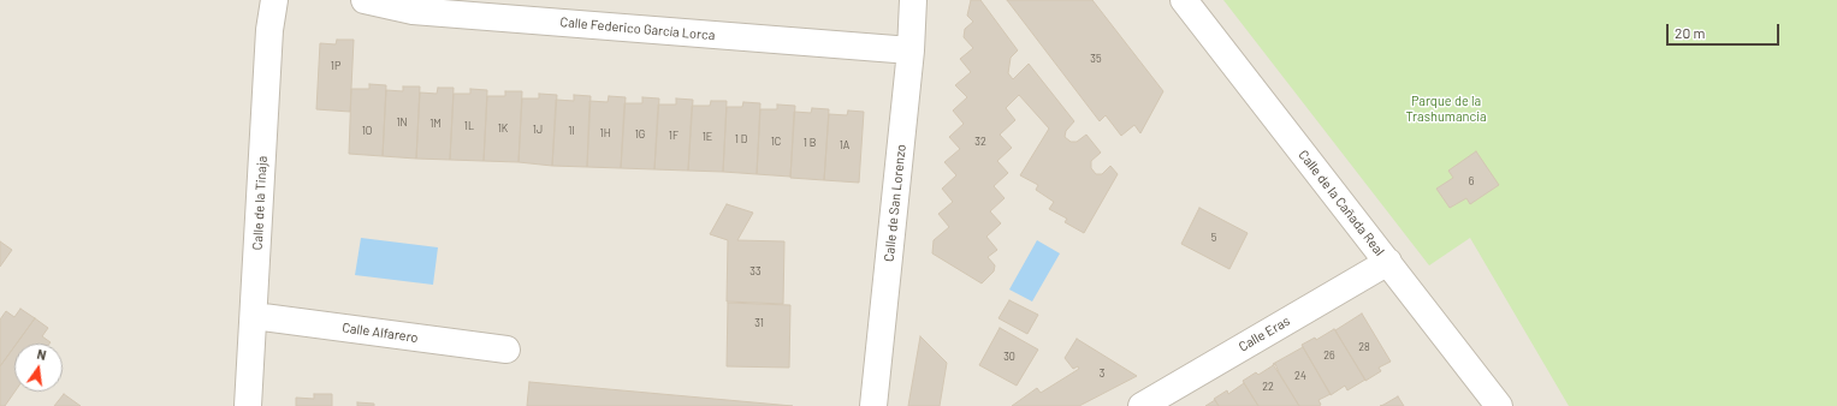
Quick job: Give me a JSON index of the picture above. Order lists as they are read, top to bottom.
{
  "streets": {
    "street": [
      "Calle Federico García Lorca",
      "Calle de la Tinaja",
      "Calle de San Lorenzo",
      "Calle de la Cañada Real",
      "Calle Alfarero",
      "Calle Eras"
    ]
  },
  "crossings": [
    ["Calle Federico García Lorca", "Calle de San Lorenzo"],
    ["Calle de la Tinaja", "Calle Alfarero"],
    ["Calle de la Cañada Real", "Calle Eras"]
  ],
  "parks": ["Parque de la Trashumancia"],
  "house_numbers": [
    "35",
    "1P",
    "1N",
    "1M",
    "1L",
    "1K",
    "1J",
    "1O",
    "1I",
    "1H",
    "1G",
    "1F",
    "1E",
    "1 D",
    "1C",
    "32",
    "1 B",
    "1A",
    "6",
    "5",
    "33",
    "31",
    "28",
    "26",
    "30",
    "3",
    "24",
    "22"
  ],
  "scale_bar": "20 m",
  "north": "top"
}
